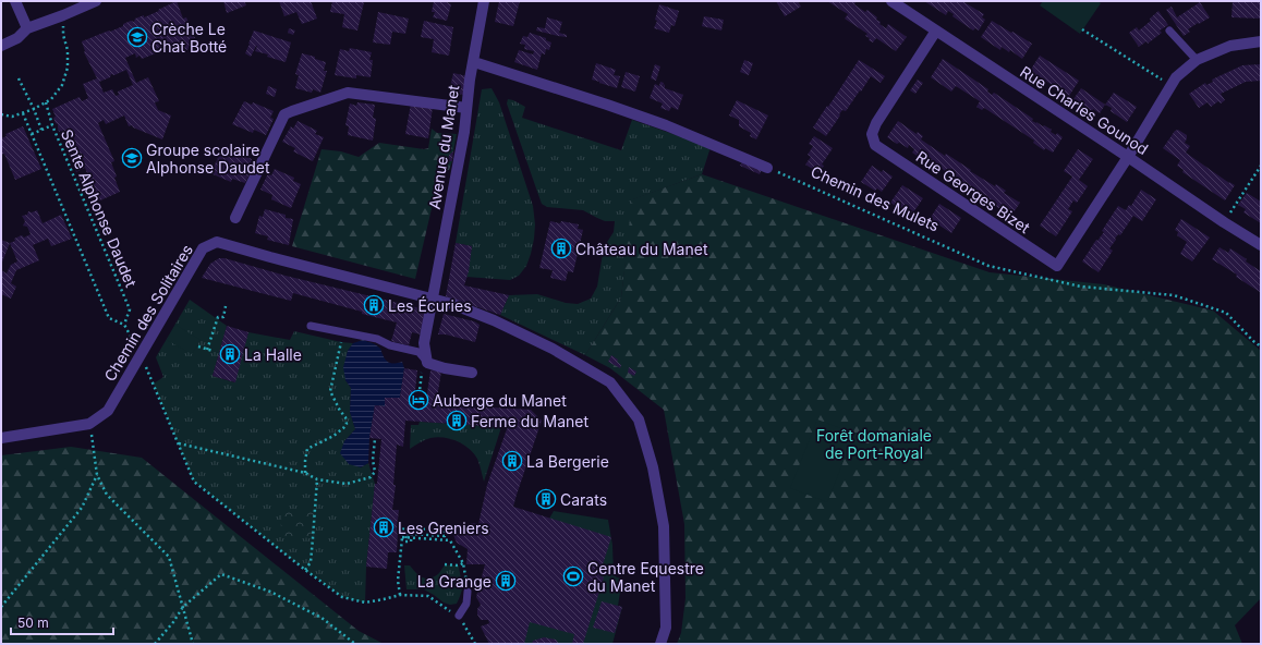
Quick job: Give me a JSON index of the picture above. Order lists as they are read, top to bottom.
{
  "streets": {
    "street": [
      "Rue Charles Gounod",
      "Avenue du Manet",
      "Rue Georges Bizet",
      "Chemin des Solitaires"
    ],
    "path": ["Chemin des Mulets", "Sente Alphonse Daudet"]
  },
  "crossings": [
    ["Rue Charles Gounod", "Rue Georges Bizet"],
    ["Avenue du Manet", "Chemin des Solitaires"]
  ],
  "parks": ["Forêt domaniale de Port-Royal"],
  "places": {
    "school or university": ["Crèche Le Chat Botté", "Groupe scolaire Alphonse Daudet"],
    "building": [
      "Château du Manet",
      "Les Écuries",
      "La Halle",
      "Ferme du Manet",
      "La Bergerie",
      "Carats",
      "Les Greniers",
      "La Grange"
    ],
    "hotel": ["Auberge du Manet"],
    "sports": ["Centre Equestre du Manet"]
  },
  "scale_bar": "50 m"
}
